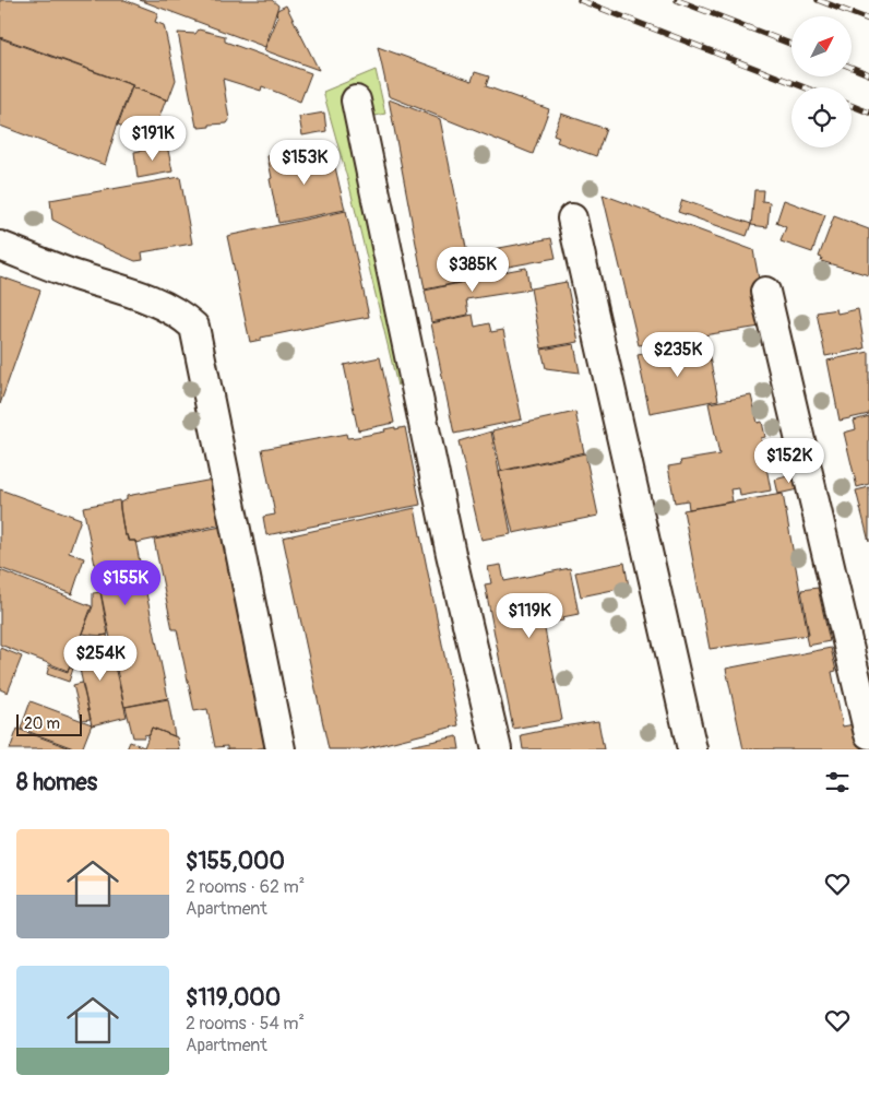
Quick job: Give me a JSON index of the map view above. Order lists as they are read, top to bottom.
{
  "scale_bar": "20 m",
  "north": "top right",
  "page": {
    "price": [
      "$191K",
      "$153K",
      "$385K",
      "$235K",
      "$152K",
      "$155K",
      "$119K",
      "$254K"
    ],
    "scale": "20 m",
    "heading": "8 homes",
    "list": [
      {
        "name": "$155,000",
        "note": "2 rooms · 62 m² · Apartment"
      },
      {
        "name": "$119,000",
        "note": "2 rooms · 54 m² · Apartment"
      }
    ]
  }
}
